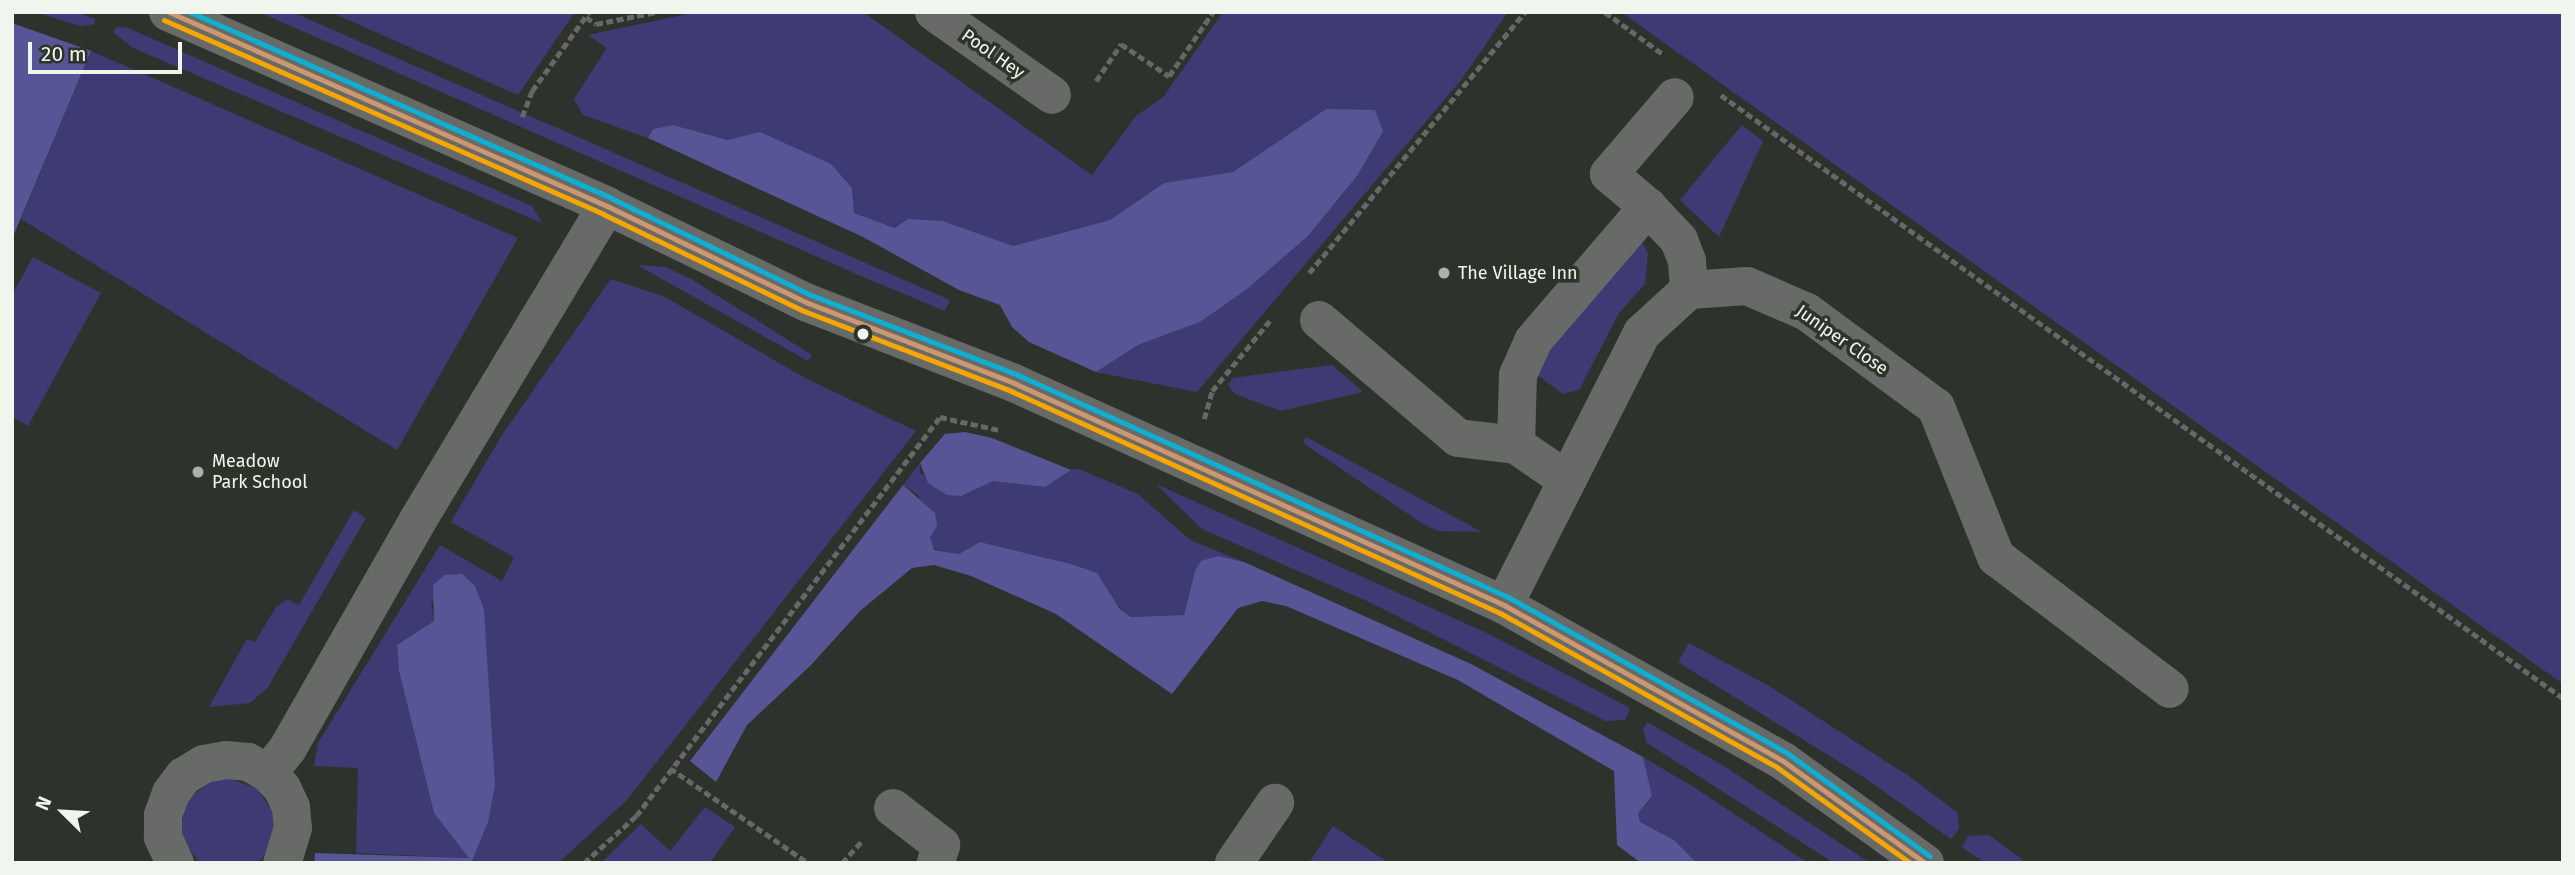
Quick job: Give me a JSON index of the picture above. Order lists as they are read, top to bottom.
{
  "streets": {
    "street": ["Pool Hey", "Juniper Close"]
  },
  "places": ["The Village Inn", "Meadow Park School"],
  "scale_bar": "20 m",
  "north": "top left"
}
